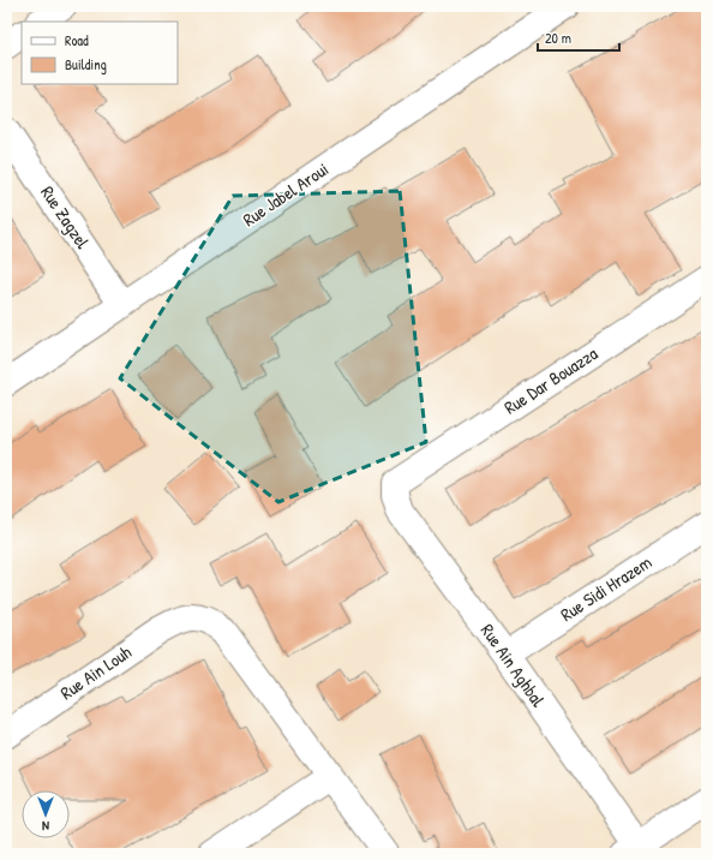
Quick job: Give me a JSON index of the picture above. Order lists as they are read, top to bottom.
{
  "streets": {
    "street": [
      "Rue Jabel Aroui",
      "Rue Zagzel",
      "Rue Dar Bouazza",
      "Rue Sidi Hrazem",
      "Rue Ain Aghbal",
      "Rue Ain Louh"
    ]
  },
  "crossings": [
    ["Rue Jabel Aroui", "Rue Zagzel"],
    ["Rue Dar Bouazza", "Rue Ain Aghbal"],
    ["Rue Sidi Hrazem", "Rue Ain Aghbal"]
  ],
  "legend": ["Road", "Building"],
  "scale_bar": "20 m",
  "north": "bottom"
}
